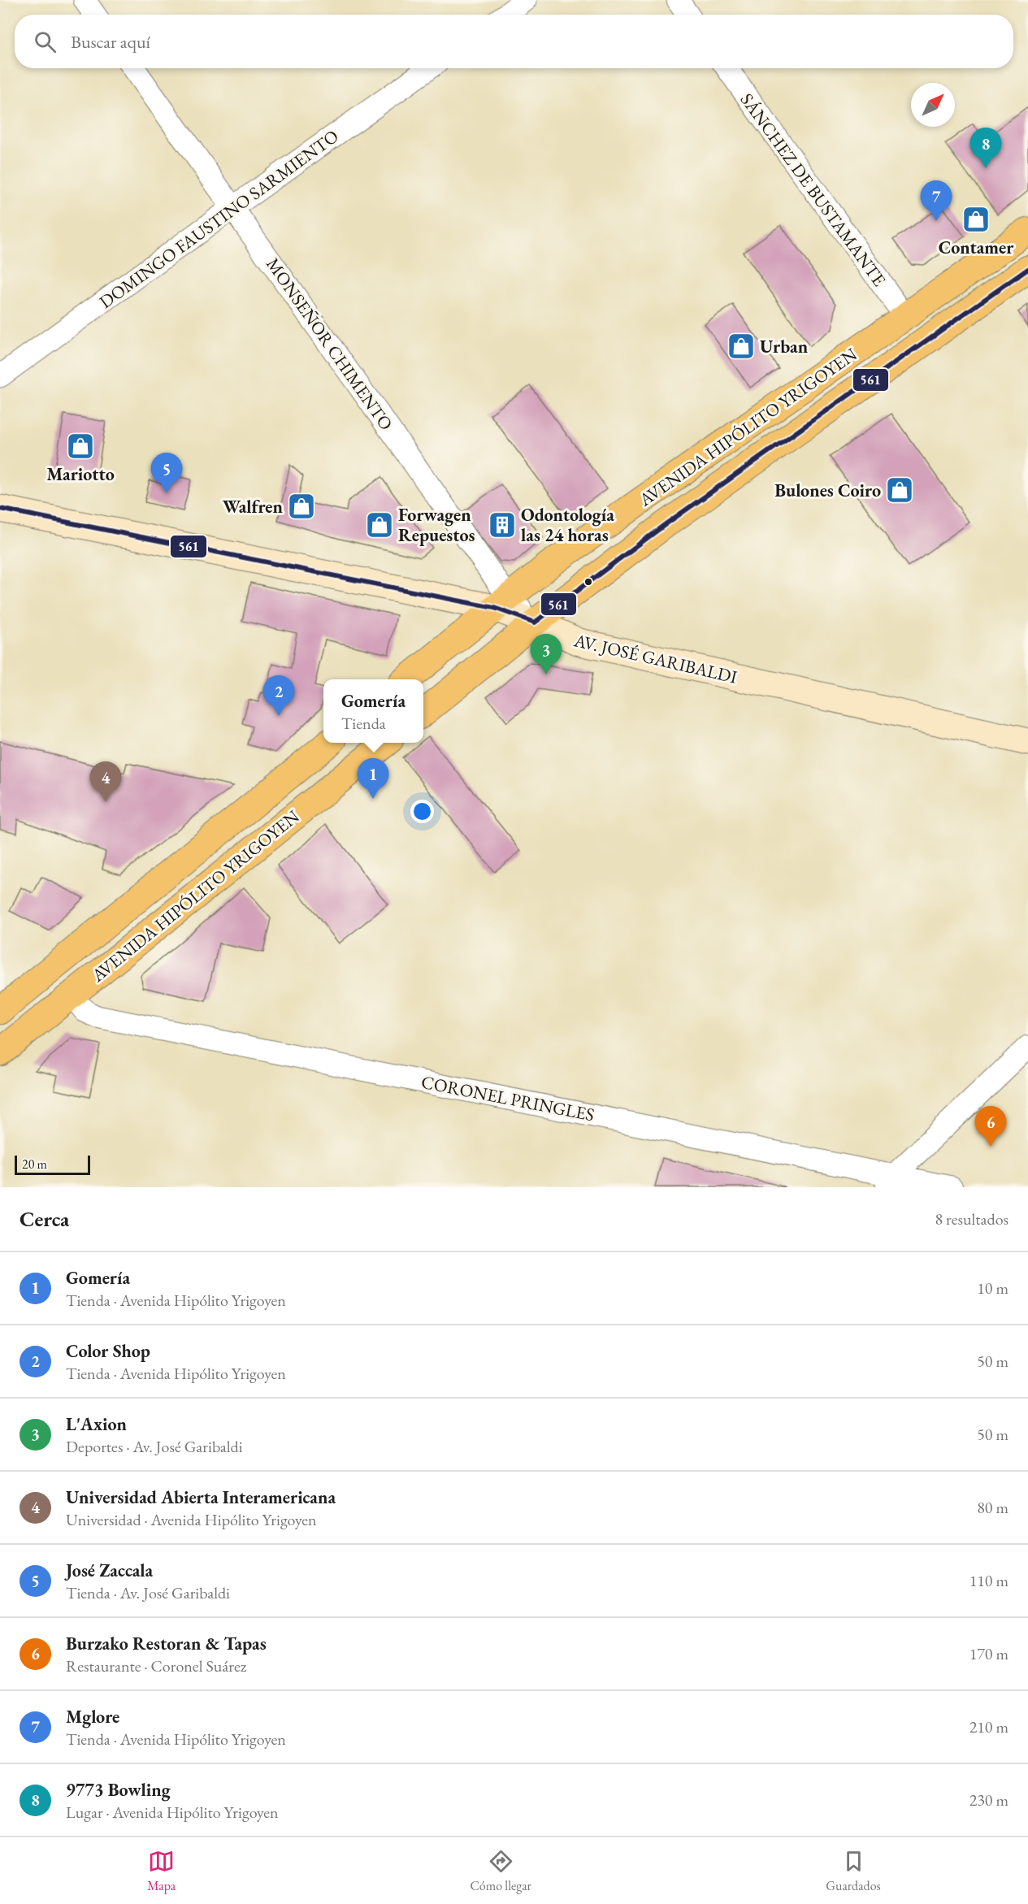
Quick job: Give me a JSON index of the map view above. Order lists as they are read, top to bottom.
{
  "streets": {
    "main road": ["AVENIDA HIPÓLITO YRIGOYEN", "AV. JOSÉ GARIBALDI"],
    "street": [
      "SÁNCHEZ DE BUSTAMANTE",
      "DOMINGO FAUSTINO SARMIENTO",
      "MONSEÑOR CHIMENTO",
      "CORONEL PRINGLES"
    ]
  },
  "crossings": [
    ["SÁNCHEZ DE BUSTAMANTE", "AVENIDA HIPÓLITO YRIGOYEN"],
    ["DOMINGO FAUSTINO SARMIENTO", "MONSEÑOR CHIMENTO"],
    ["MONSEÑOR CHIMENTO", "AVENIDA HIPÓLITO YRIGOYEN"],
    ["MONSEÑOR CHIMENTO", "AV. JOSÉ GARIBALDI"],
    ["AVENIDA HIPÓLITO YRIGOYEN", "AV. JOSÉ GARIBALDI"],
    ["AVENIDA HIPÓLITO YRIGOYEN", "CORONEL PRINGLES"]
  ],
  "places": {
    "shop": [
      "Contamer",
      "Urban",
      "Mariotto",
      "Bulones Coiro",
      "Walfren",
      "Forwagen Repuestos"
    ],
    "building": ["Odontología las 24 horas"]
  },
  "lines": ["transit line 561"],
  "scale_bar": "20 m",
  "north": "top right",
  "page": {
    "search": "Buscar aquí",
    "pins": [
      "8",
      "7",
      "5",
      "3",
      "2",
      "1",
      "4",
      "6"
    ],
    "popup": ["Gomería", "Tienda"],
    "scale": "20 m",
    "heading": ["Cerca", "8 resultados"],
    "list": [
      {
        "mark": "1",
        "name": "Gomería",
        "note": "Tienda · Avenida Hipólito Yrigoyen",
        "value": "10 m"
      },
      {
        "mark": "2",
        "name": "Color Shop",
        "note": "Tienda · Avenida Hipólito Yrigoyen",
        "value": "50 m"
      },
      {
        "mark": "3",
        "name": "L'Axion",
        "note": "Deportes · Av. José Garibaldi",
        "value": "50 m"
      },
      {
        "mark": "4",
        "name": "Universidad Abierta Interamericana",
        "note": "Universidad · Avenida Hipólito Yrigoyen",
        "value": "80 m"
      },
      {
        "mark": "5",
        "name": "José Zaccala",
        "note": "Tienda · Av. José Garibaldi",
        "value": "110 m"
      },
      {
        "mark": "6",
        "name": "Burzako Restoran & Tapas",
        "note": "Restaurante · Coronel Suárez",
        "value": "170 m"
      },
      {
        "mark": "7",
        "name": "Mglore",
        "note": "Tienda · Avenida Hipólito Yrigoyen",
        "value": "210 m"
      },
      {
        "mark": "8",
        "name": "9773 Bowling",
        "note": "Lugar · Avenida Hipólito Yrigoyen",
        "value": "230 m"
      }
    ],
    "nav": ["Mapa", "Cómo llegar", "Guardados"]
  }
}
